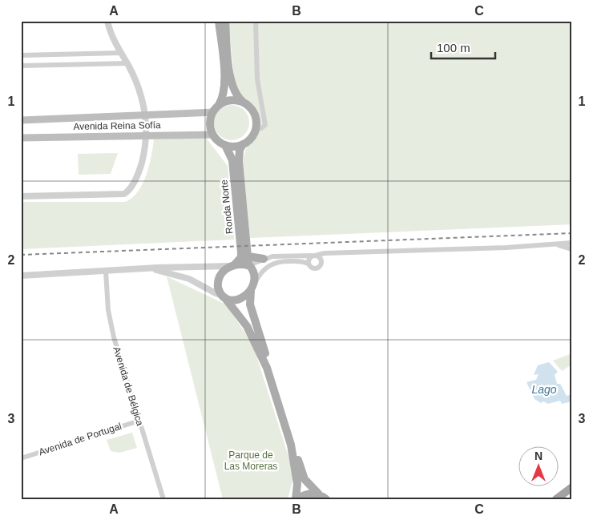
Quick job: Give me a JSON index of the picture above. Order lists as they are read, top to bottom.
{
  "streets": {
    "main road": ["Avenida Reina Sofía", "Ronda Norte"],
    "street": ["Avenida de Bélgica", "Avenida de Portugal"]
  },
  "crossings": [
    ["Avenida Reina Sofía", "Ronda Norte"],
    ["Avenida de Bélgica", "Avenida de Portugal"]
  ],
  "water": ["Lago"],
  "parks": ["Parque de Las Moreras"],
  "scale_bar": "100 m",
  "north": "top",
  "grid": {
    "columns": ["A", "B", "C"],
    "rows": ["1", "2", "3"]
  }
}
